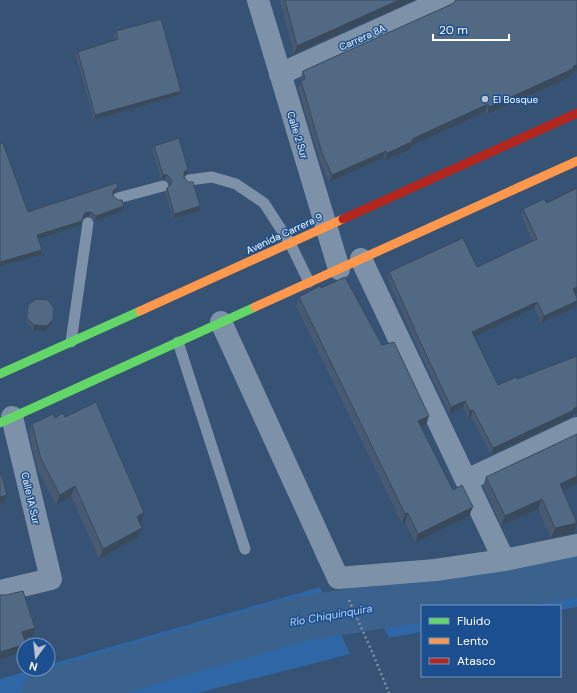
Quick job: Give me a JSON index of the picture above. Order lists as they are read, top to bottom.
{
  "streets": {
    "main road": ["Avenida Carrera 9"],
    "street": ["Carrera 8A", "Calle 2 Sur", "Calle 1A Sur"]
  },
  "crossings": [
    ["Carrera 8A", "Calle 2 Sur"],
    ["Calle 2 Sur", "Avenida Carrera 9"]
  ],
  "water": ["Río Chiquinquira"],
  "places": ["El Bosque"],
  "legend": ["Fluido", "Lento", "Atasco"],
  "scale_bar": "20 m",
  "north": "bottom"
}
